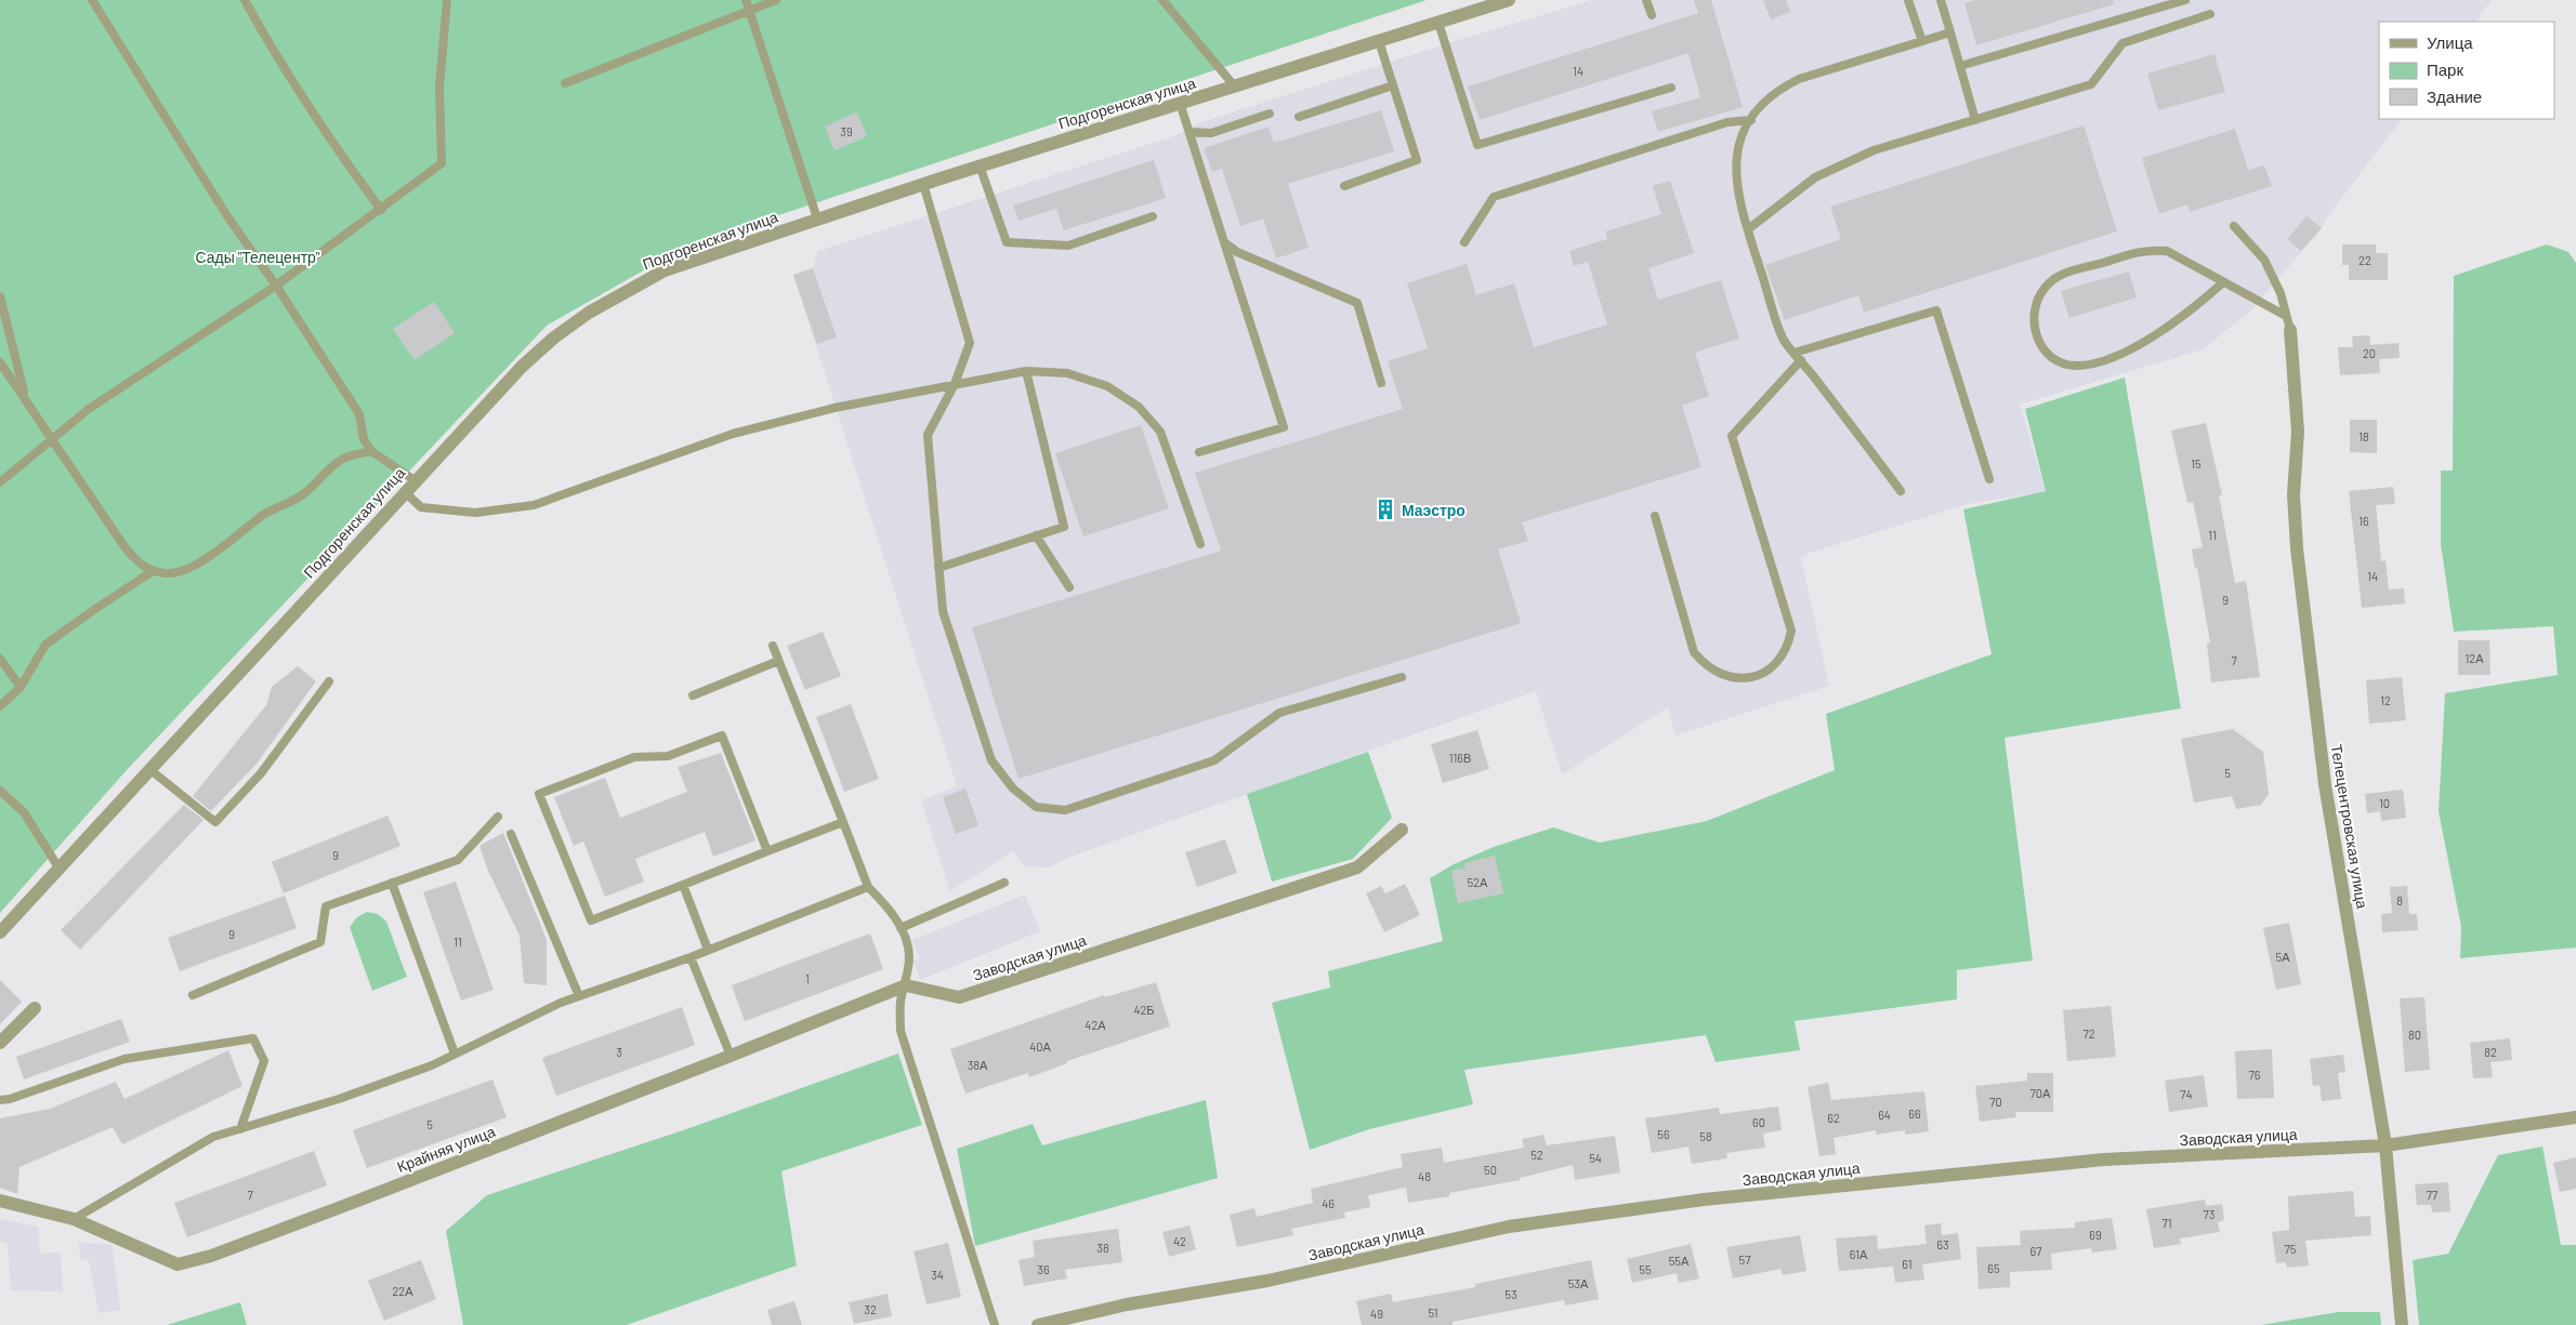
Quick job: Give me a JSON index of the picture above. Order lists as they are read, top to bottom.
{
  "streets": {
    "street": [
      "Подгоренская улица",
      "Телецентровская улица",
      "Заводская улица",
      "Крайняя улица"
    ]
  },
  "crossings": [
    ["Телецентровская улица", "Заводская улица"],
    ["Заводская улица", "Крайняя улица"]
  ],
  "parks": ["Сады \"Телецентр\""],
  "places": {
    "building": ["Маэстро"]
  },
  "house_numbers": [
    "14",
    "39",
    "22",
    "20",
    "18",
    "15",
    "16",
    "11",
    "14",
    "9",
    "12А",
    "7",
    "12",
    "116В",
    "5",
    "10",
    "9",
    "52А",
    "8",
    "9",
    "11",
    "5А",
    "1",
    "42Б",
    "42А",
    "72",
    "80",
    "40А",
    "3",
    "82",
    "38А",
    "76",
    "70А",
    "74",
    "70",
    "66",
    "64",
    "62",
    "60",
    "5",
    "56",
    "58",
    "52",
    "54",
    "50",
    "48",
    "7",
    "77",
    "46",
    "73",
    "71",
    "69",
    "42",
    "63",
    "38",
    "75",
    "67",
    "61А",
    "57",
    "55А",
    "61",
    "65",
    "36",
    "55",
    "34",
    "53А",
    "22А",
    "53",
    "32",
    "51",
    "49"
  ],
  "legend": ["Улица", "Парк", "Здание"]
}
